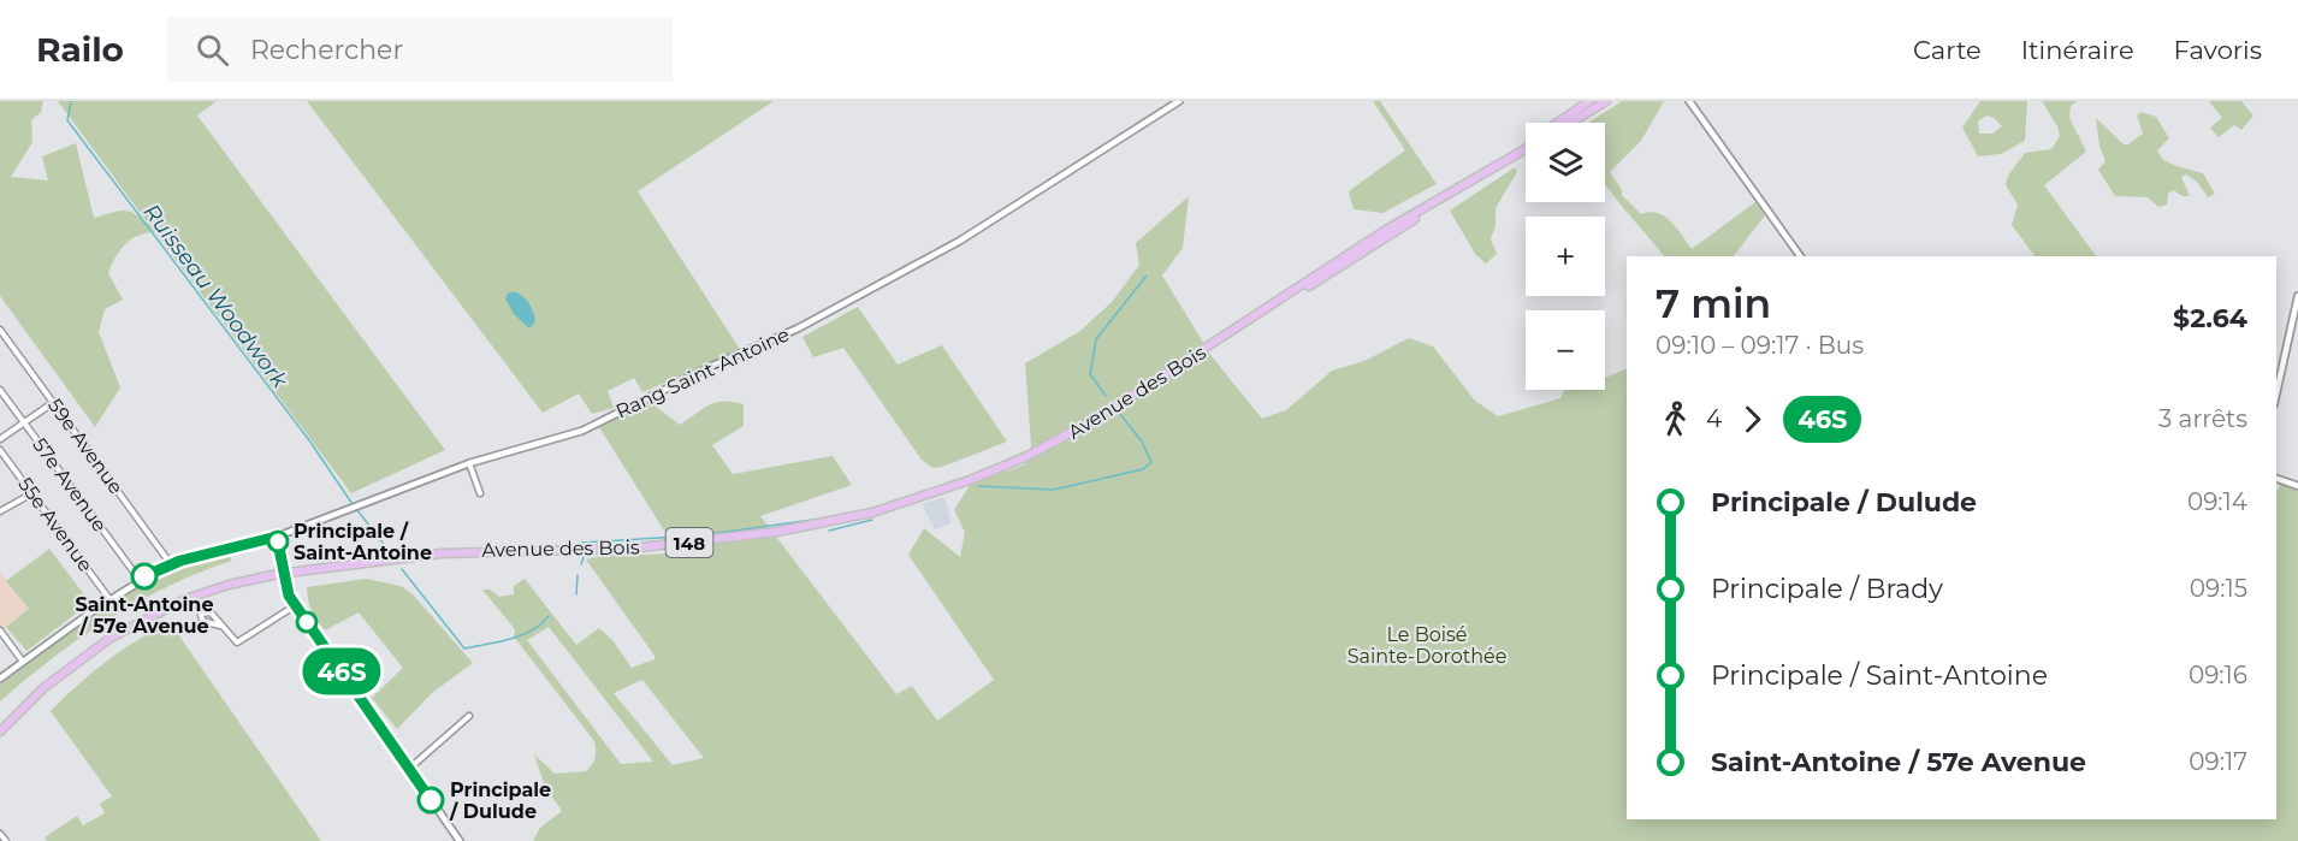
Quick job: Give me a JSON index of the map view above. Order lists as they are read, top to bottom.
{
  "streets": {
    "main road": ["Avenue des Bois", "148"],
    "street": [
      "Rang Saint-Antoine",
      "59e Avenue",
      "57e Avenue",
      "55e Avenue"
    ]
  },
  "crossings": [
    ["Rang Saint-Antoine", "59e Avenue"],
    ["Rang Saint-Antoine", "57e Avenue"],
    ["Rang Saint-Antoine", "55e Avenue"]
  ],
  "water": ["Ruisseau Woodwork"],
  "parks": ["Le Boisé Sainte-Dorothée"],
  "places": ["Principale / Saint-Antoine", "Saint-Antoine / 57e Avenue", "Principale / Dulude"],
  "lines": ["bus line 46S"],
  "page": {
    "header": "Railo",
    "search": "Rechercher",
    "nav": ["Carte", "Itinéraire", "Favoris"],
    "on_map": "46S",
    "map_buttons": ["+", "−"],
    "heading": ["7 min", "09:10 – 09:17 · Bus", "$2.64"],
    "legs": ["4", "46S", "3 arrêts"],
    "list": [
      {
        "name": "Principale / Dulude",
        "value": "09:14"
      },
      {
        "name": "Principale / Brady",
        "value": "09:15"
      },
      {
        "name": "Principale / Saint-Antoine",
        "value": "09:16"
      },
      {
        "name": "Saint-Antoine / 57e Avenue",
        "value": "09:17"
      }
    ]
  }
}
